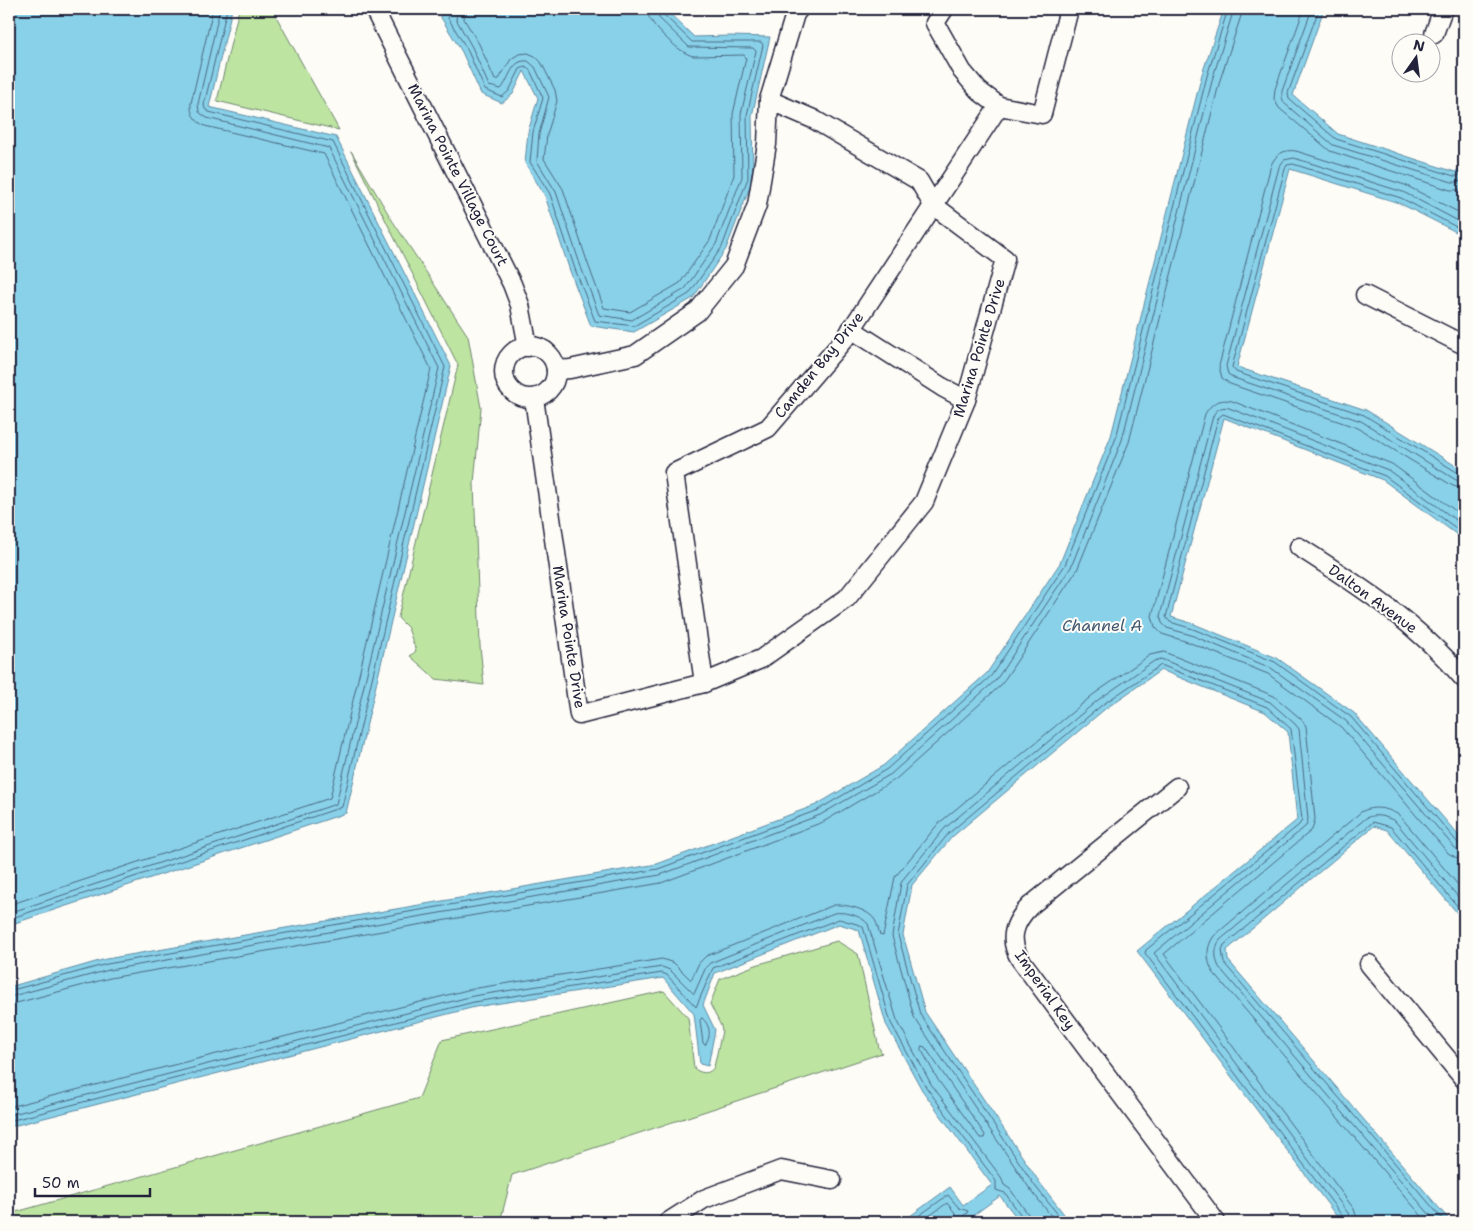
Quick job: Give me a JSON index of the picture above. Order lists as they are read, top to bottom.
{
  "streets": {
    "street": [
      "Marina Pointe Village Court",
      "Marina Pointe Drive",
      "Camden Bay Drive",
      "Dalton Avenue",
      "Imperial Key"
    ]
  },
  "crossings": [
    ["Marina Pointe Village Court", "Marina Pointe Drive"],
    ["Marina Pointe Drive", "Camden Bay Drive"]
  ],
  "water": ["Channel A"],
  "scale_bar": "50 m",
  "north": "top"
}
